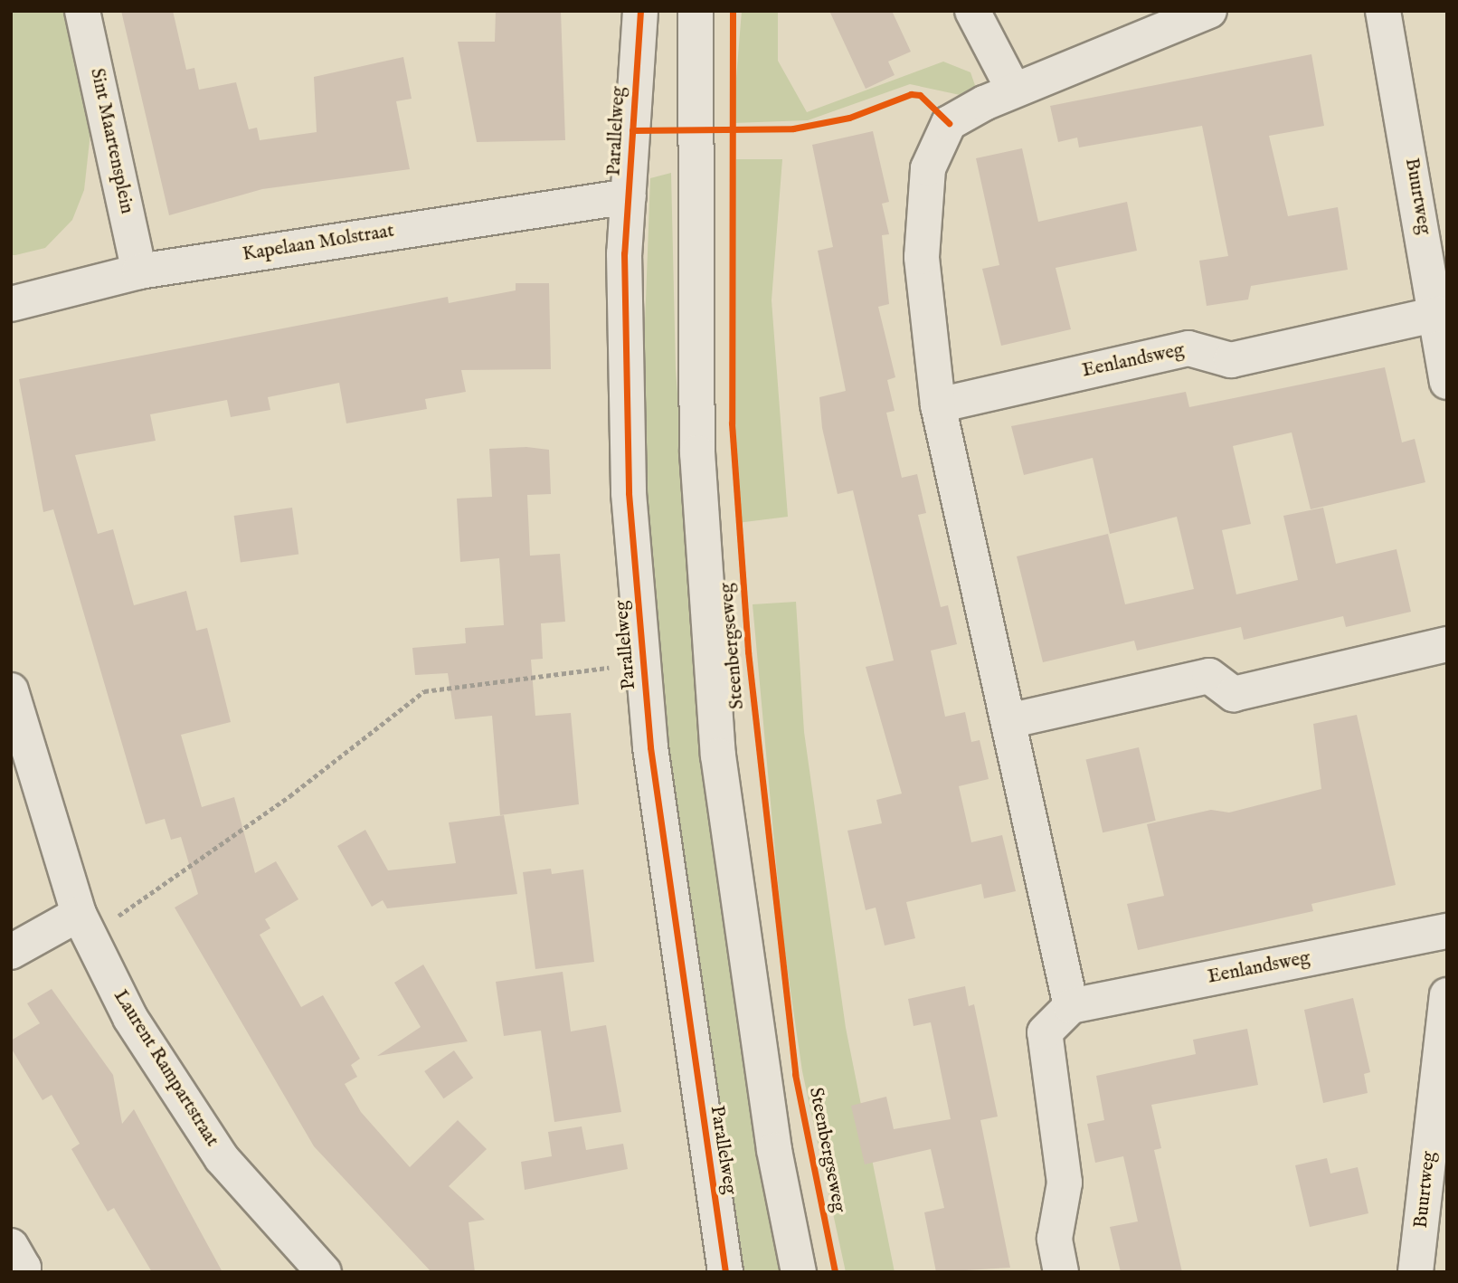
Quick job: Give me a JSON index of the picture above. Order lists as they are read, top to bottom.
{
  "streets": {
    "street": [
      "Parallelweg",
      "Sint Maartensplein",
      "Buurtweg",
      "Kapelaan Molstraat",
      "Eenlandsweg",
      "Steenbergseweg",
      "Laurent Rampartstraat"
    ]
  },
  "crossings": [
    ["Parallelweg", "Kapelaan Molstraat"],
    ["Sint Maartensplein", "Kapelaan Molstraat"],
    ["Buurtweg", "Eenlandsweg"]
  ]
}
